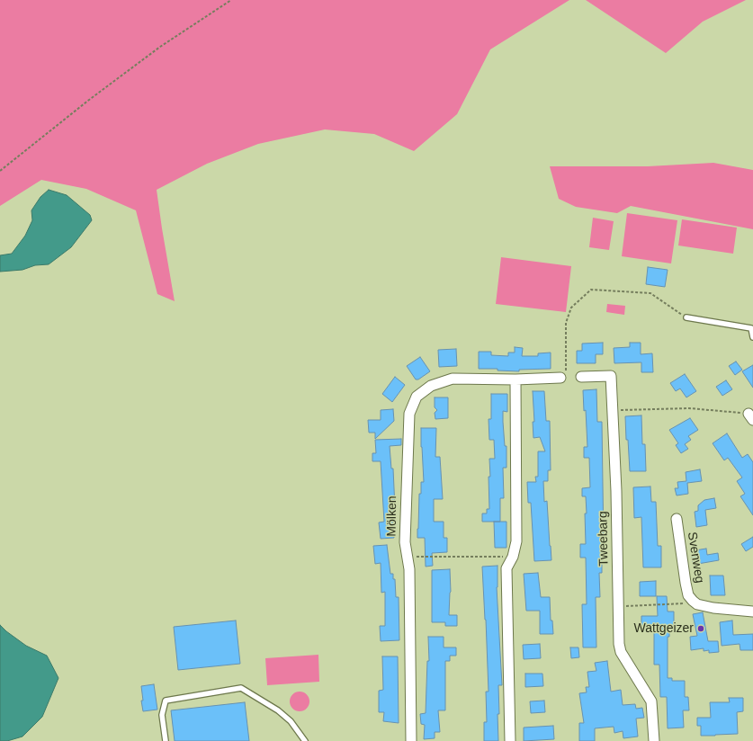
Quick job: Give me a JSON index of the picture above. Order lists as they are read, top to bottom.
{
  "streets": {
    "street": ["Mölken", "Tweebarg", "Svenweg"]
  },
  "places": ["Wattgeizer"]
}
